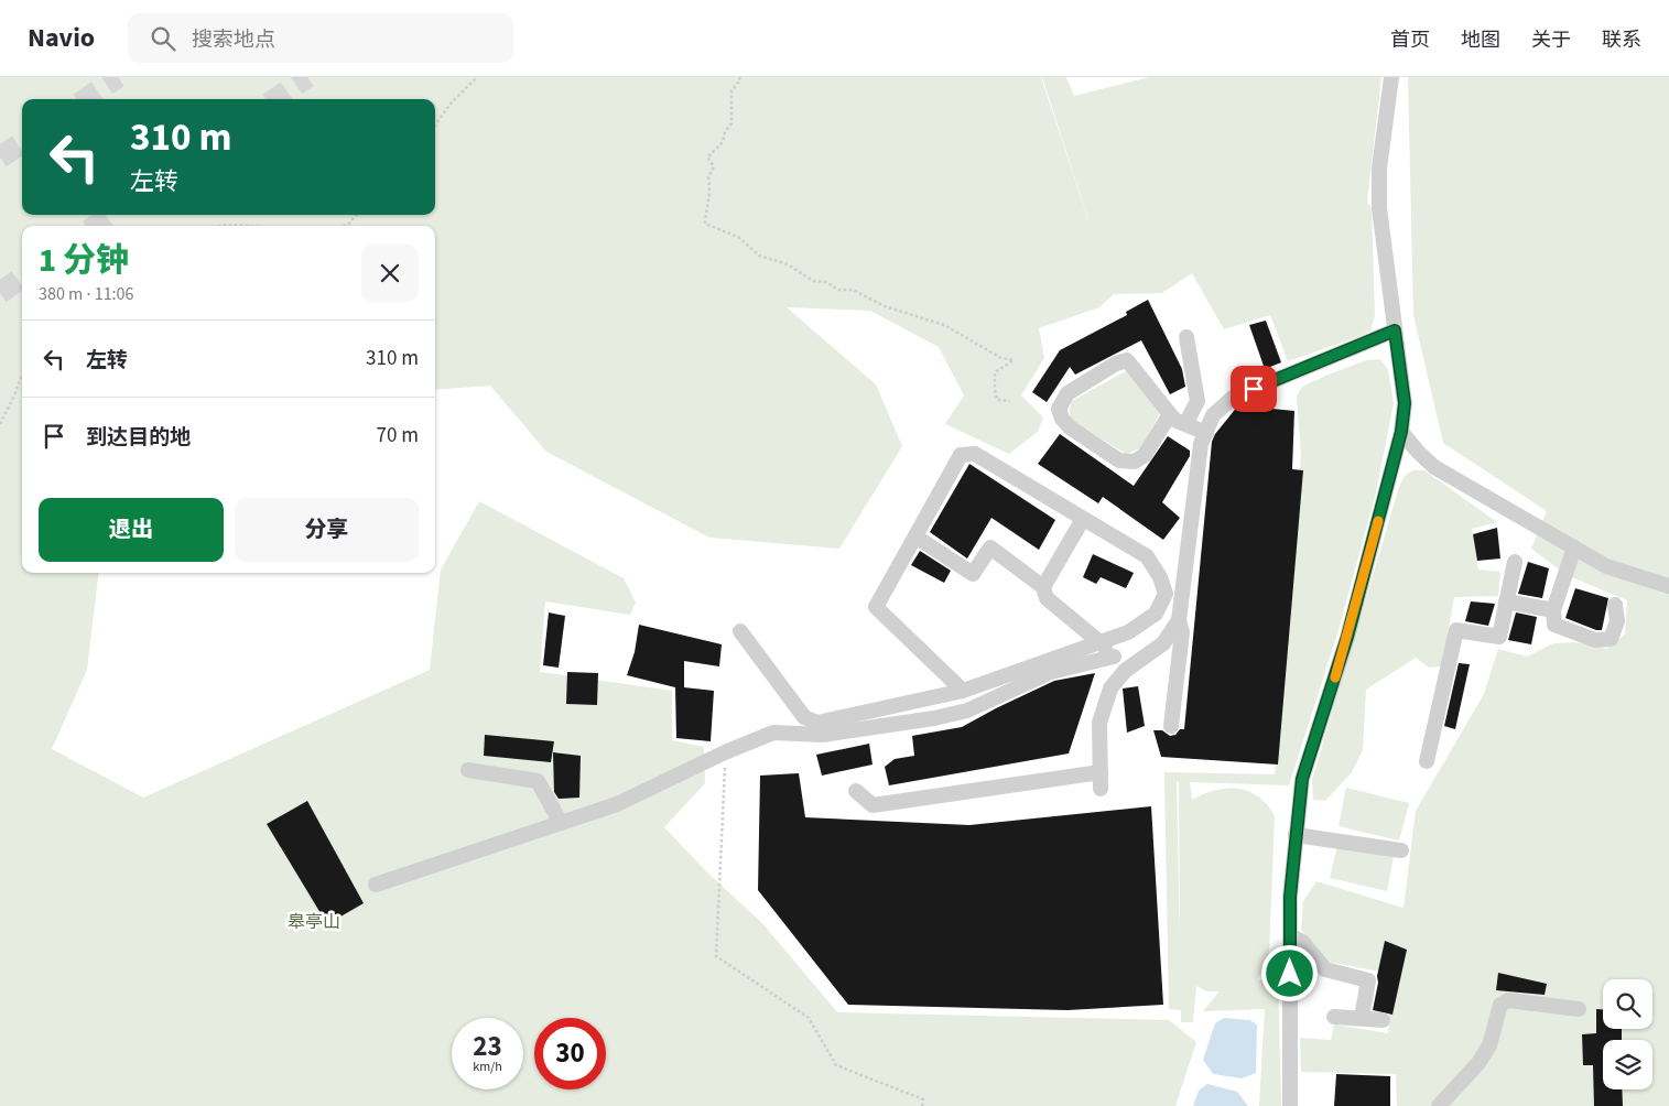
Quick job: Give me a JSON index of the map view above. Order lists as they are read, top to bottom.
{
  "parks": ["皋亭山"],
  "page": {
    "header": "Navio",
    "search": "搜索地点",
    "nav": [
      "首页",
      "地图",
      "关于",
      "联系"
    ],
    "turn": ["310 m", "左转"],
    "heading": ["1 分钟", "380 m · 11:06"],
    "list": [
      {
        "name": "左转",
        "value": "310 m"
      },
      {
        "name": "到达目的地",
        "value": "70 m"
      }
    ],
    "buttons": ["退出", "分享"],
    "speed": "23 km/h",
    "limit": "30"
  }
}
